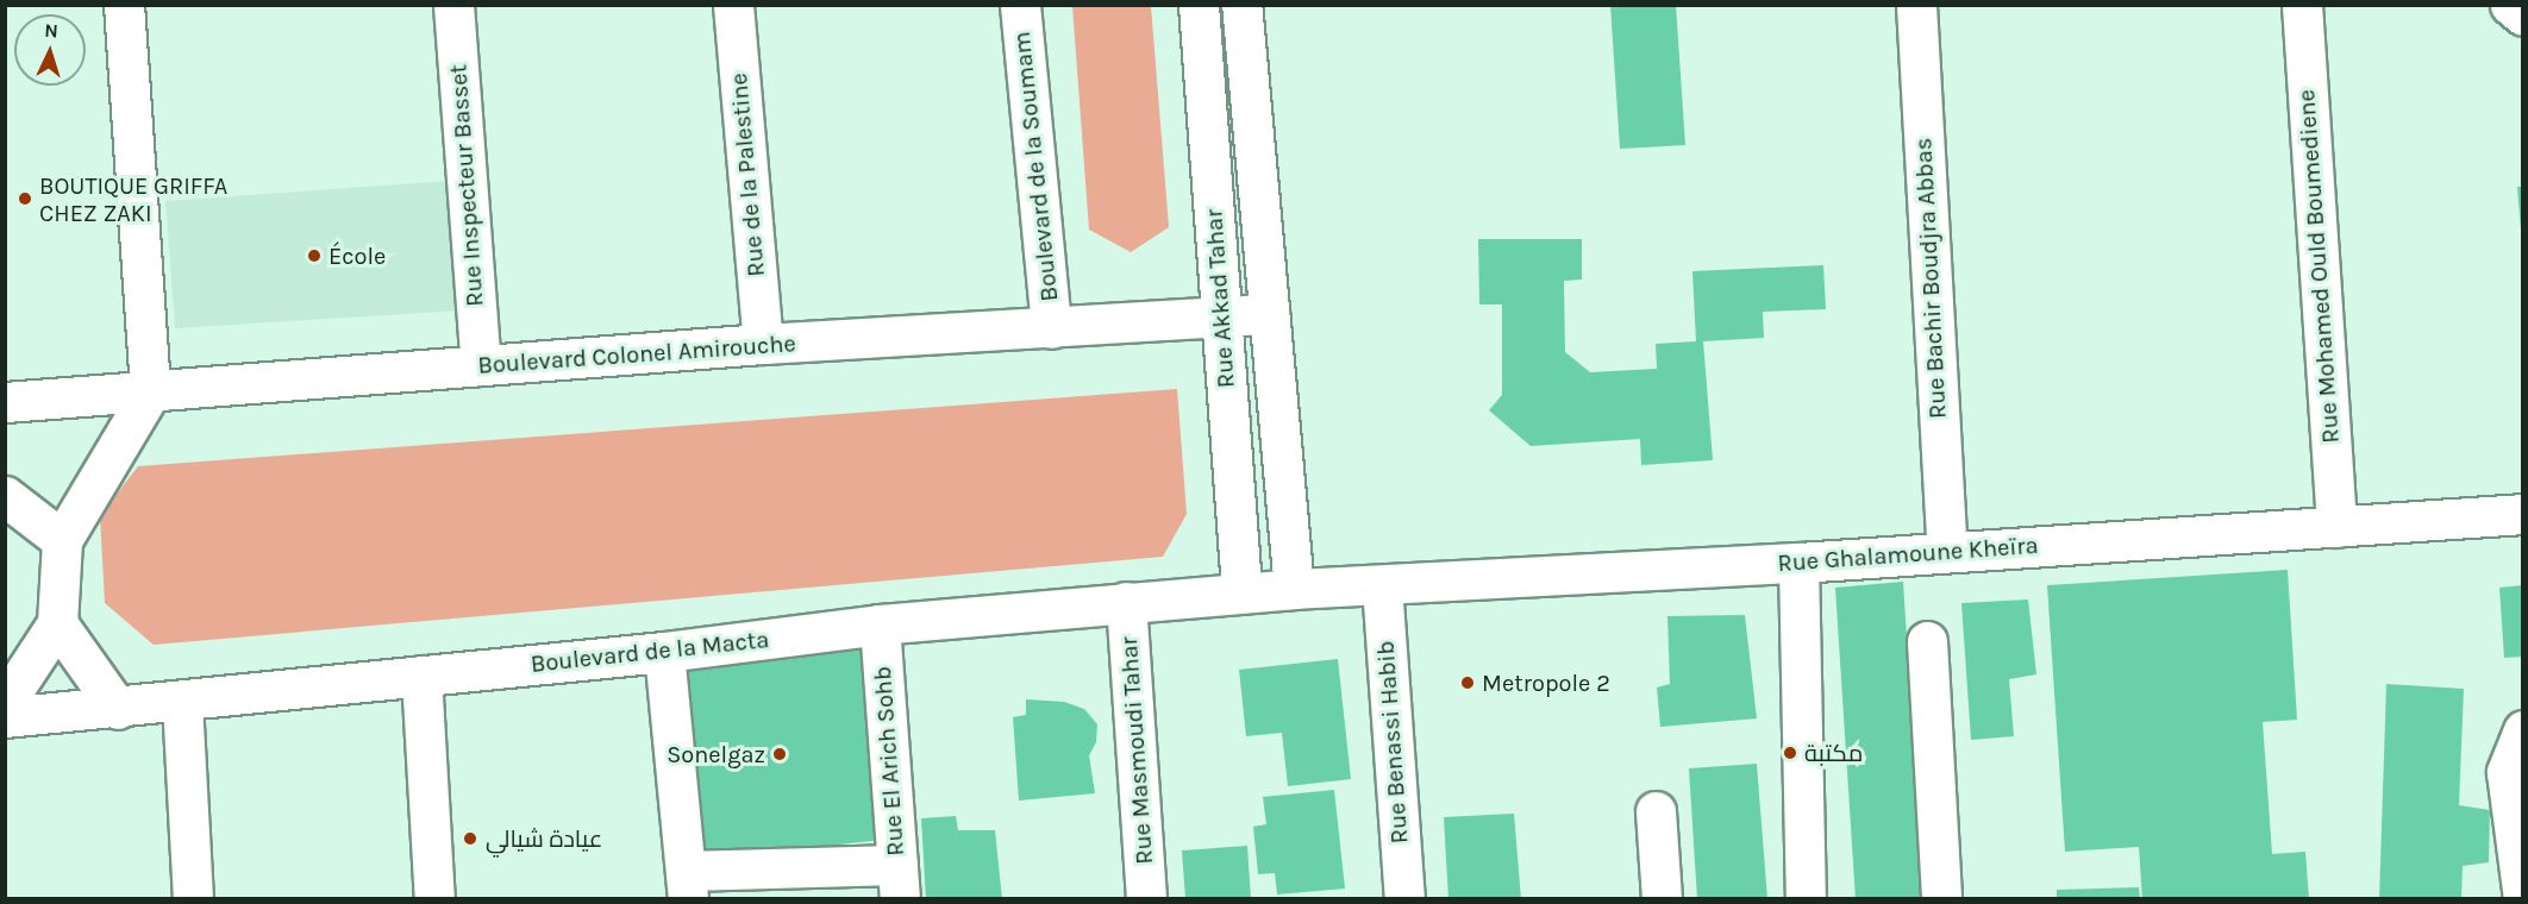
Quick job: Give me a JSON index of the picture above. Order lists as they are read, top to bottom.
{
  "streets": {
    "street": [
      "Boulevard de la Soumam",
      "Rue de la Palestine",
      "Rue Inspecteur Basset",
      "Rue Mohamed Ould Boumediene",
      "Rue Bachir Boudjra Abbas",
      "Rue Akkad Tahar",
      "Boulevard Colonel Amirouche",
      "Rue Ghalamoune Kheïra",
      "Boulevard de la Macta",
      "Rue Benassi Habib",
      "Rue Masmoudi Tahar",
      "Rue El Arich Sohb"
    ]
  },
  "crossings": [
    ["Boulevard de la Soumam", "Boulevard Colonel Amirouche"],
    ["Rue de la Palestine", "Boulevard Colonel Amirouche"],
    ["Rue Inspecteur Basset", "Boulevard Colonel Amirouche"],
    ["Rue Mohamed Ould Boumediene", "Rue Ghalamoune Kheïra"],
    ["Rue Bachir Boudjra Abbas", "Rue Ghalamoune Kheïra"],
    ["Rue Akkad Tahar", "Boulevard Colonel Amirouche"],
    ["Rue Akkad Tahar", "Rue Ghalamoune Kheïra"],
    ["Rue Akkad Tahar", "Boulevard de la Macta"],
    ["Rue Ghalamoune Kheïra", "Boulevard de la Macta"],
    ["Rue Ghalamoune Kheïra", "Rue Benassi Habib"],
    ["Boulevard de la Macta", "Rue Masmoudi Tahar"],
    ["Boulevard de la Macta", "Rue El Arich Sohb"]
  ],
  "places": [
    "BOUTIQUE GRIFFA CHEZ ZAKI",
    "École",
    "Metropole 2",
    "مكتبة",
    "Sonelgaz",
    "عيادة شيالي"
  ],
  "north": "top"
}
